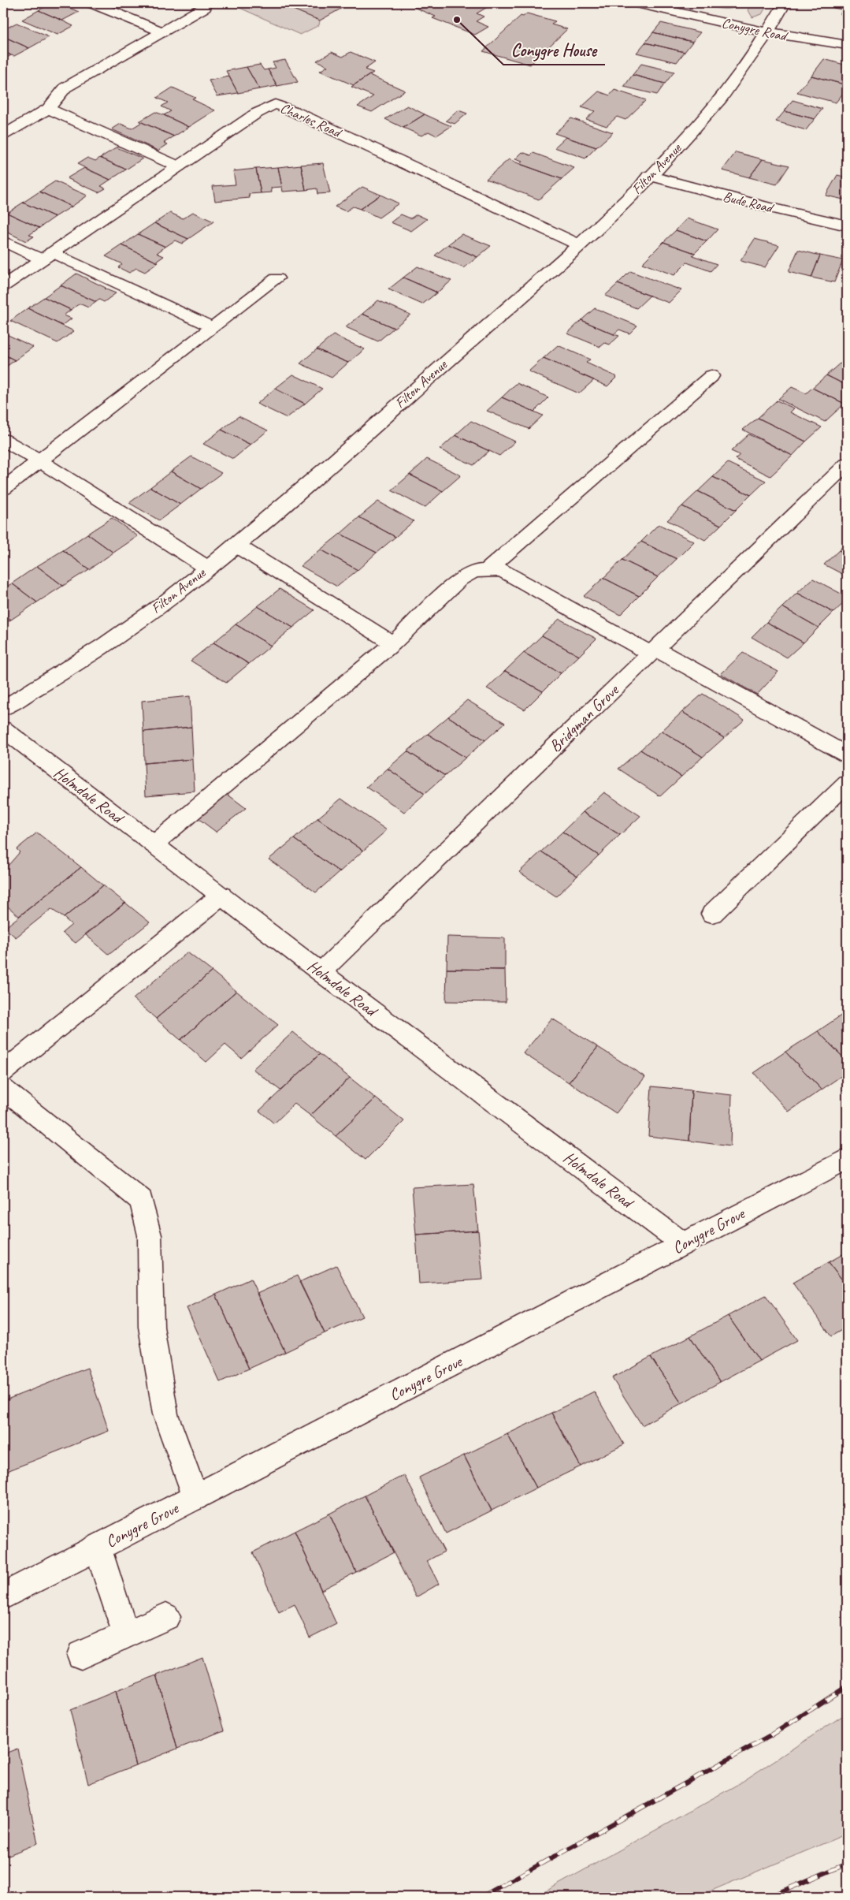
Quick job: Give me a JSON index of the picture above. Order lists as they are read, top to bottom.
{
  "streets": {
    "street": [
      "Conygre Road",
      "Charles Road",
      "Filton Avenue",
      "Bude Road",
      "Bridgman Grove",
      "Holmdale Road",
      "Conygre Grove"
    ]
  },
  "crossings": [
    ["Conygre Road", "Filton Avenue"],
    ["Charles Road", "Filton Avenue"],
    ["Filton Avenue", "Bude Road"],
    ["Bridgman Grove", "Holmdale Road"],
    ["Holmdale Road", "Conygre Grove"]
  ],
  "places": ["Conygre House"]
}
